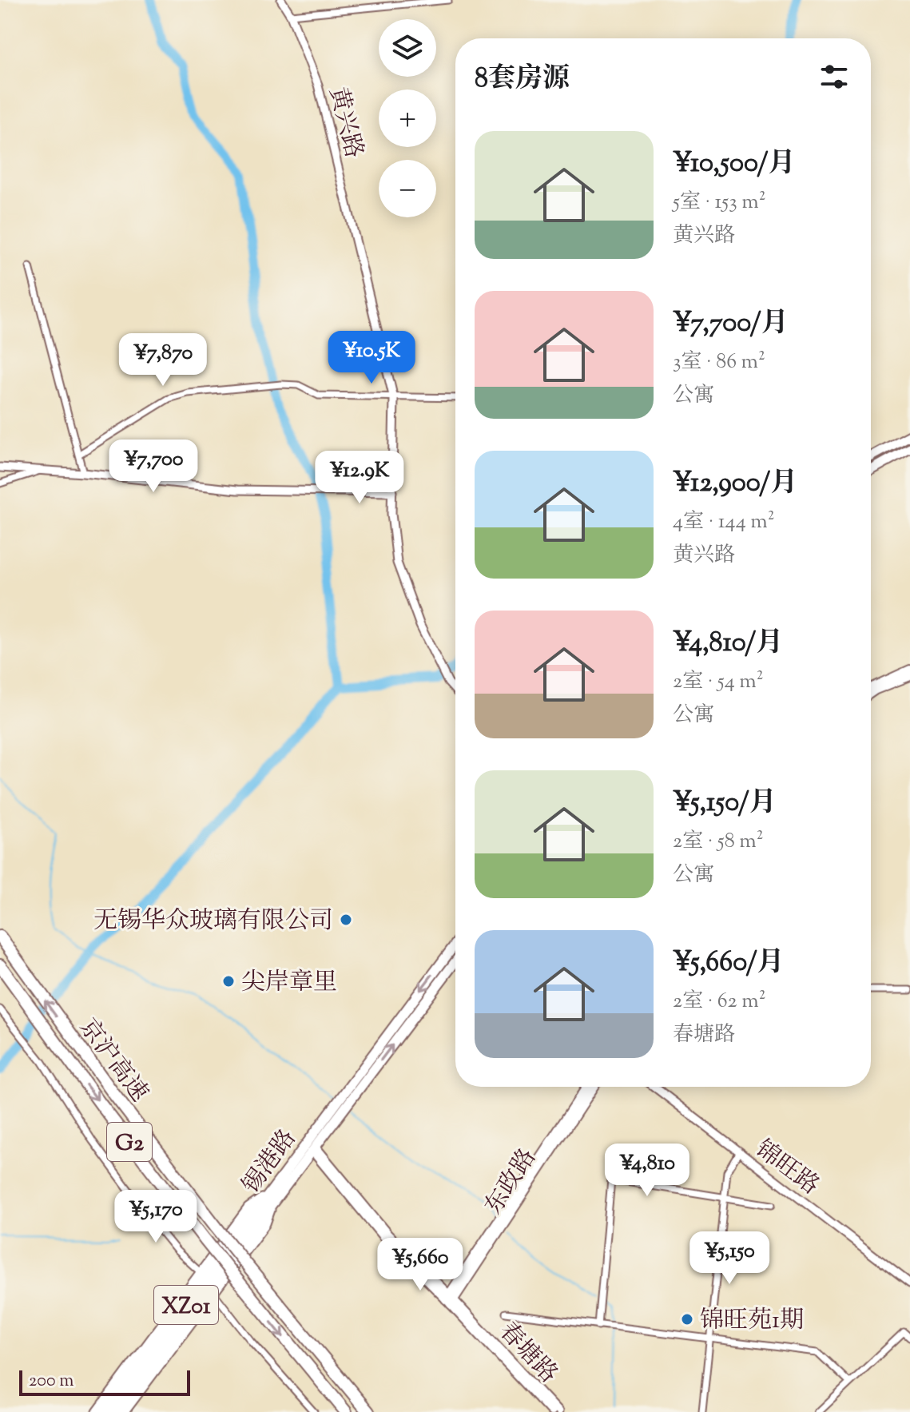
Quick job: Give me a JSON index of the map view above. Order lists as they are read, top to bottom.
{
  "streets": {
    "highway": ["京沪高速", "G2"],
    "main road": ["锡港路", "东政路", "XZ01"],
    "street": ["黄兴路", "锦旺路", "春塘路"]
  },
  "crossings": [
    ["锡港路", "春塘路"],
    ["东政路", "春塘路"]
  ],
  "places": ["无锡华众玻璃有限公司", "尖岸章里", "锦旺苑1期"],
  "scale_bar": "200 m",
  "page": {
    "map_buttons": ["+", "−"],
    "heading": "8套房源",
    "list": [
      {
        "name": "¥10,500/月",
        "note": "5室 · 153 m² · 黄兴路"
      },
      {
        "name": "¥7,700/月",
        "note": "3室 · 86 m² · 公寓"
      },
      {
        "name": "¥12,900/月",
        "note": "4室 · 144 m² · 黄兴路"
      },
      {
        "name": "¥4,810/月",
        "note": "2室 · 54 m² · 公寓"
      },
      {
        "name": "¥5,150/月",
        "note": "2室 · 58 m² · 公寓"
      },
      {
        "name": "¥5,660/月",
        "note": "2室 · 62 m² · 春塘路"
      }
    ],
    "price": [
      "¥10.5K",
      "¥7,870",
      "¥7,700",
      "¥12.9K",
      "¥4,810",
      "¥5,170",
      "¥5,150",
      "¥5,660"
    ],
    "scale": "200 m"
  }
}
